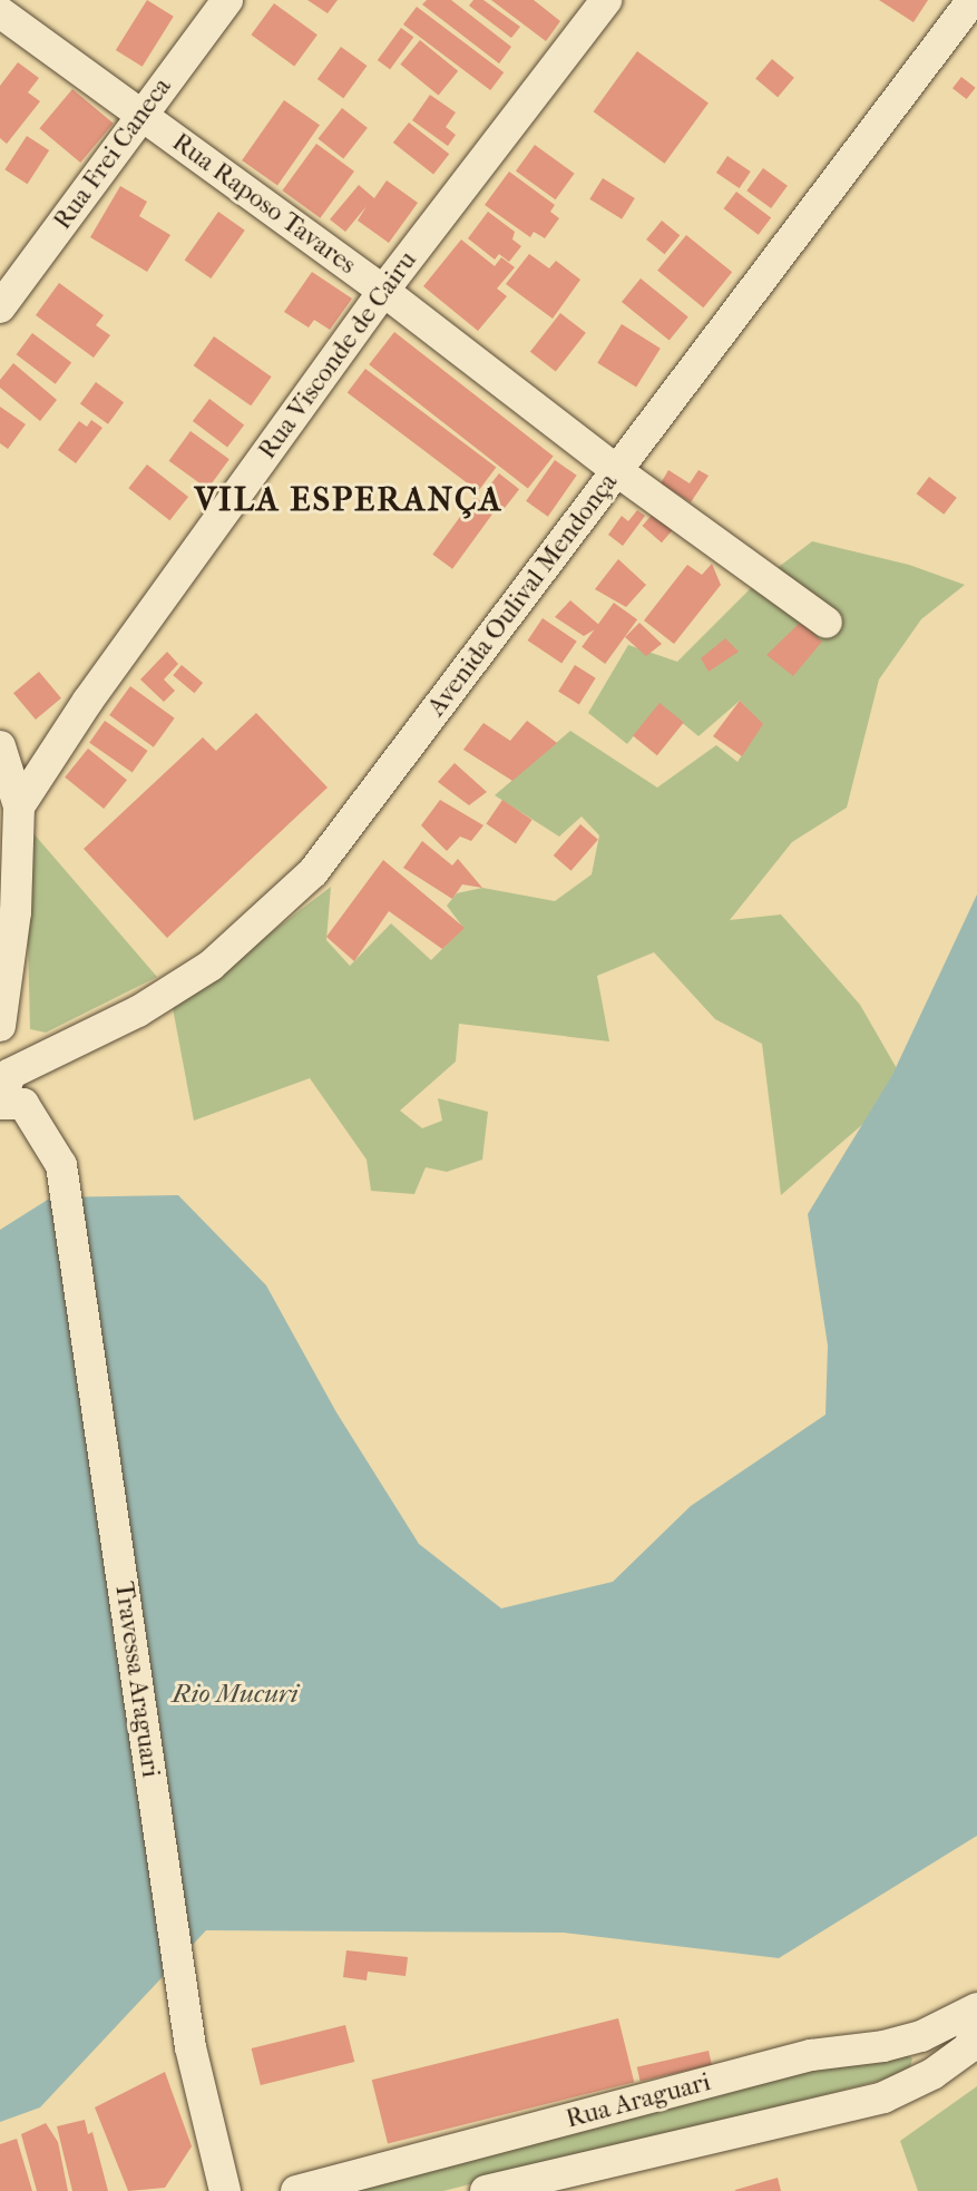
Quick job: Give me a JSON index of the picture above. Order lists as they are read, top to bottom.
{
  "streets": {
    "street": [
      "Rua Frei Caneca",
      "Rua Raposo Tavares",
      "Rua Visconde de Cairu",
      "Avenida Oulival Mendonça",
      "Travessa Araguari",
      "Rua Araguari"
    ]
  },
  "crossings": [
    ["Rua Frei Caneca", "Rua Raposo Tavares"],
    ["Rua Raposo Tavares", "Rua Visconde de Cairu"],
    ["Rua Raposo Tavares", "Avenida Oulival Mendonça"],
    ["Avenida Oulival Mendonça", "Travessa Araguari"]
  ],
  "districts": ["VILA ESPERANÇA"],
  "water": ["Rio Mucuri"]
}
